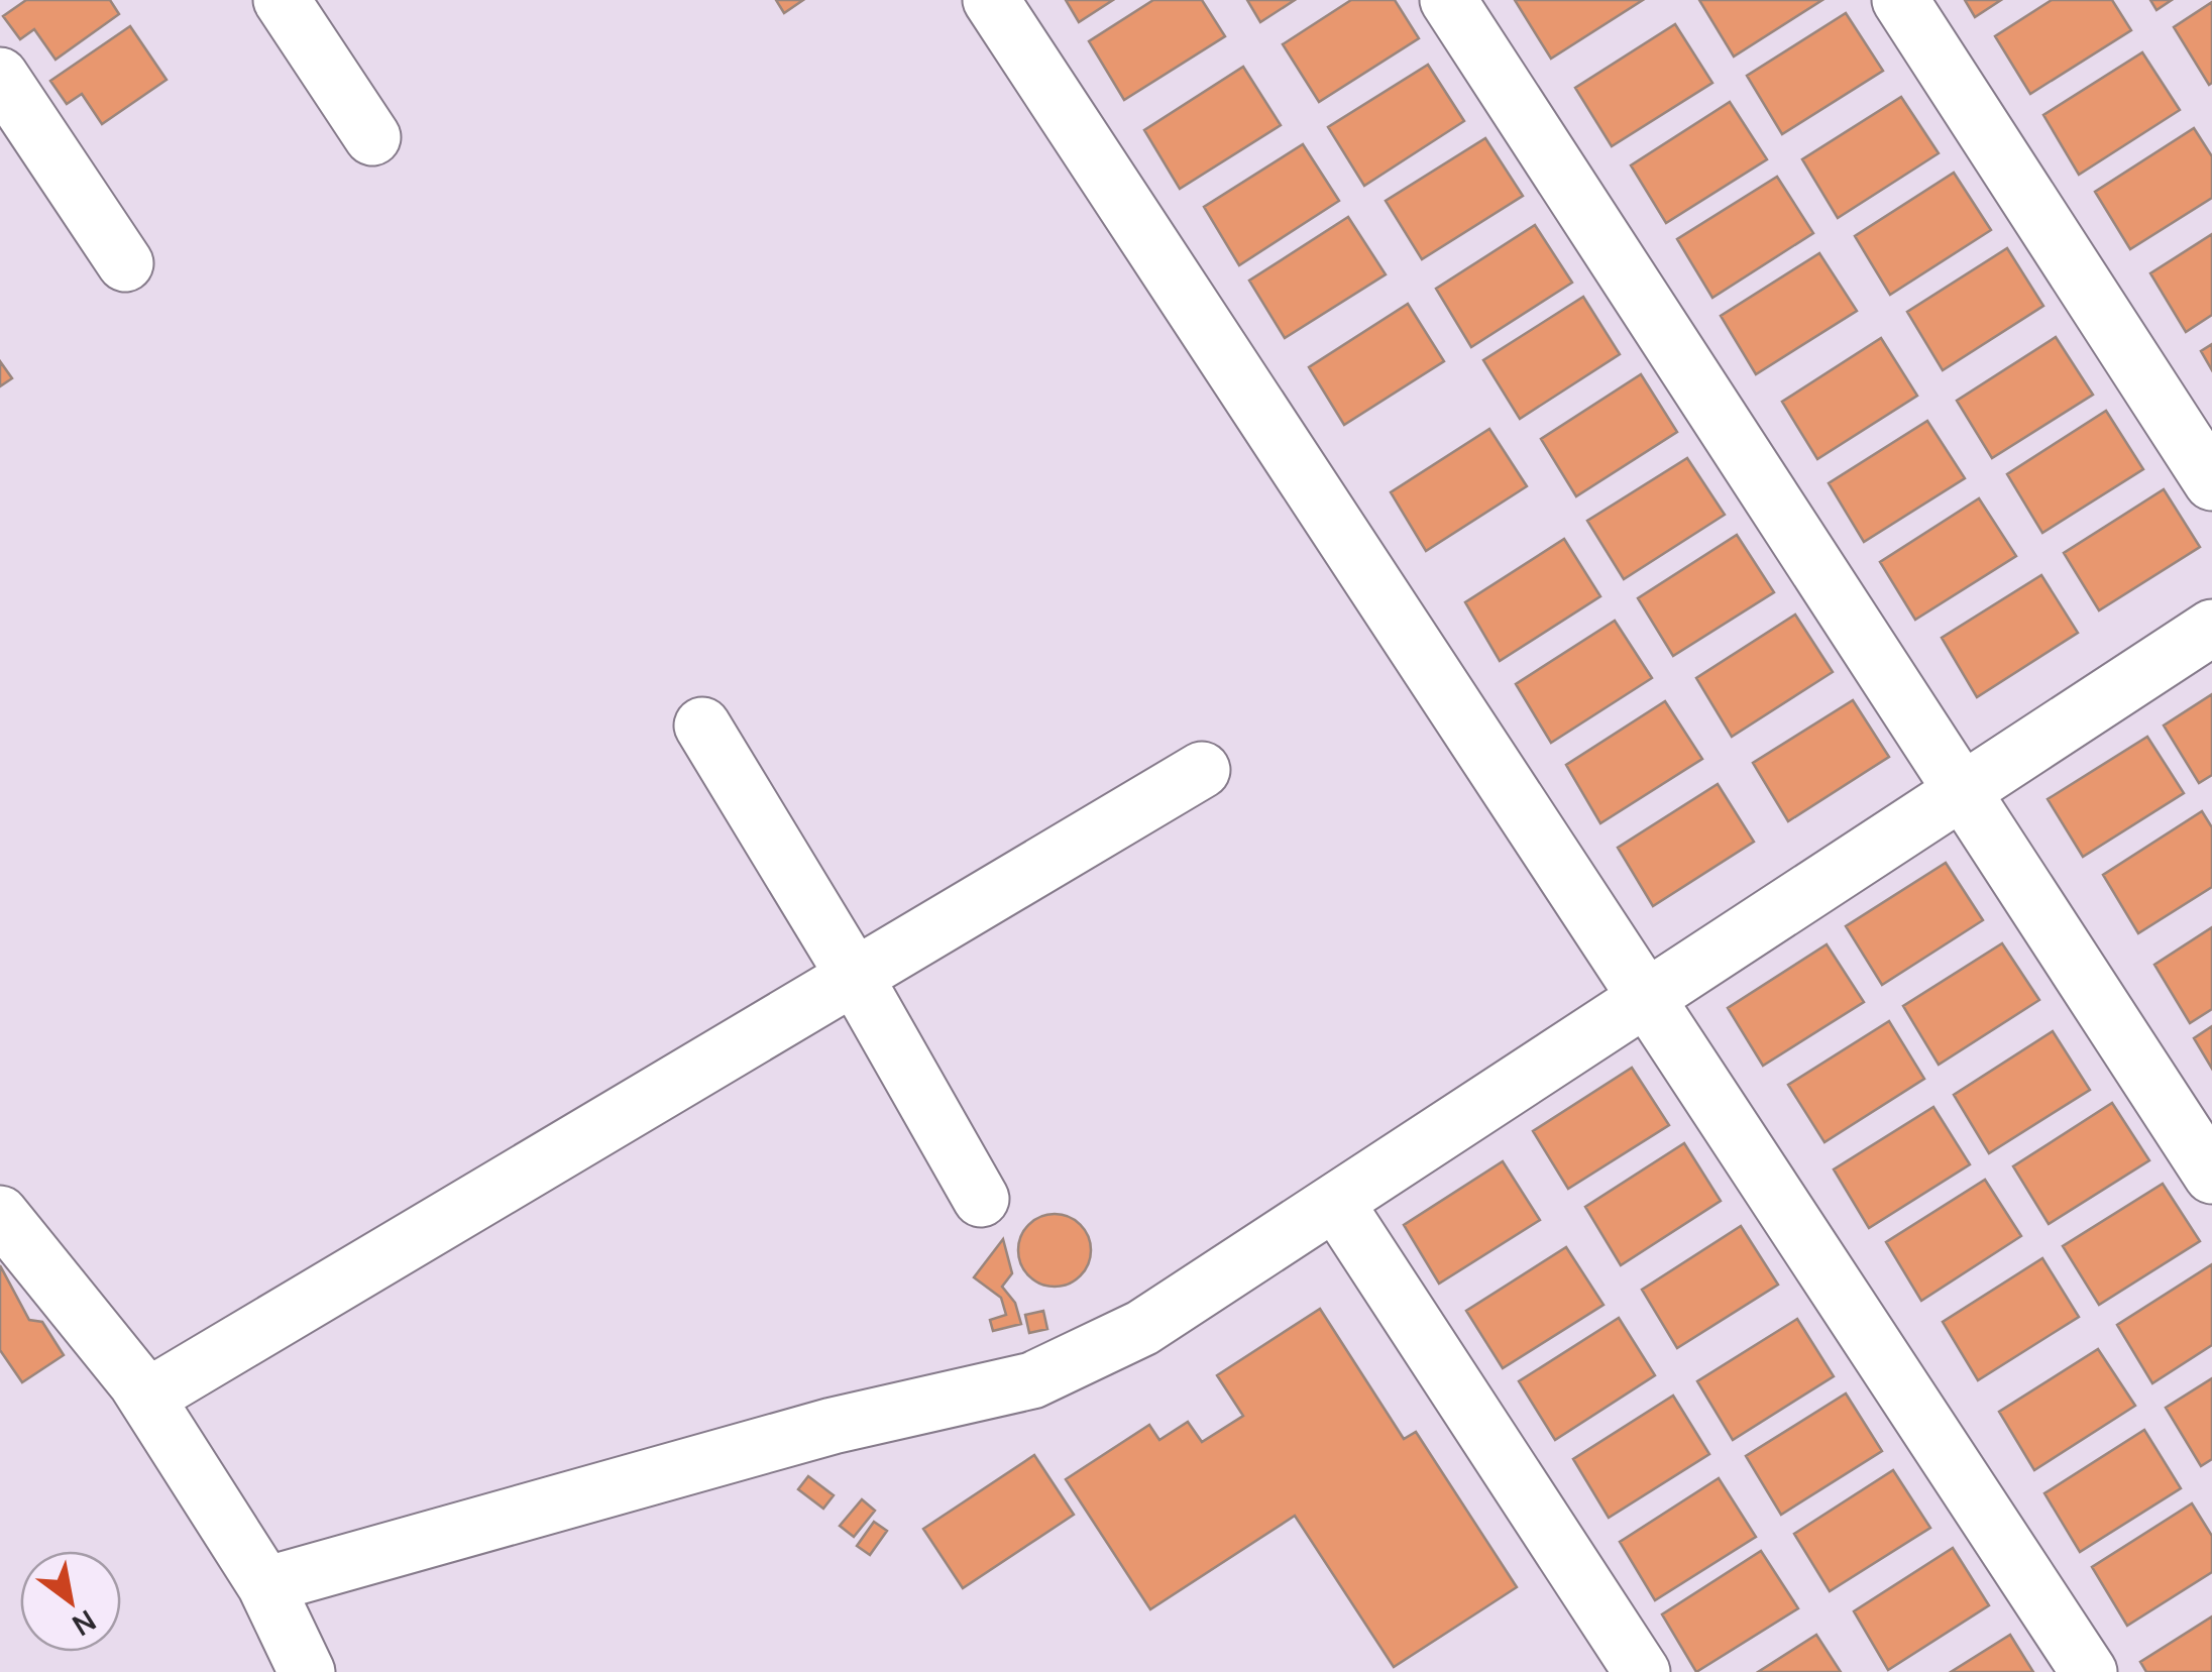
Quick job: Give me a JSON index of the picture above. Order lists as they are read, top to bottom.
{
  "north": "bottom right"
}
